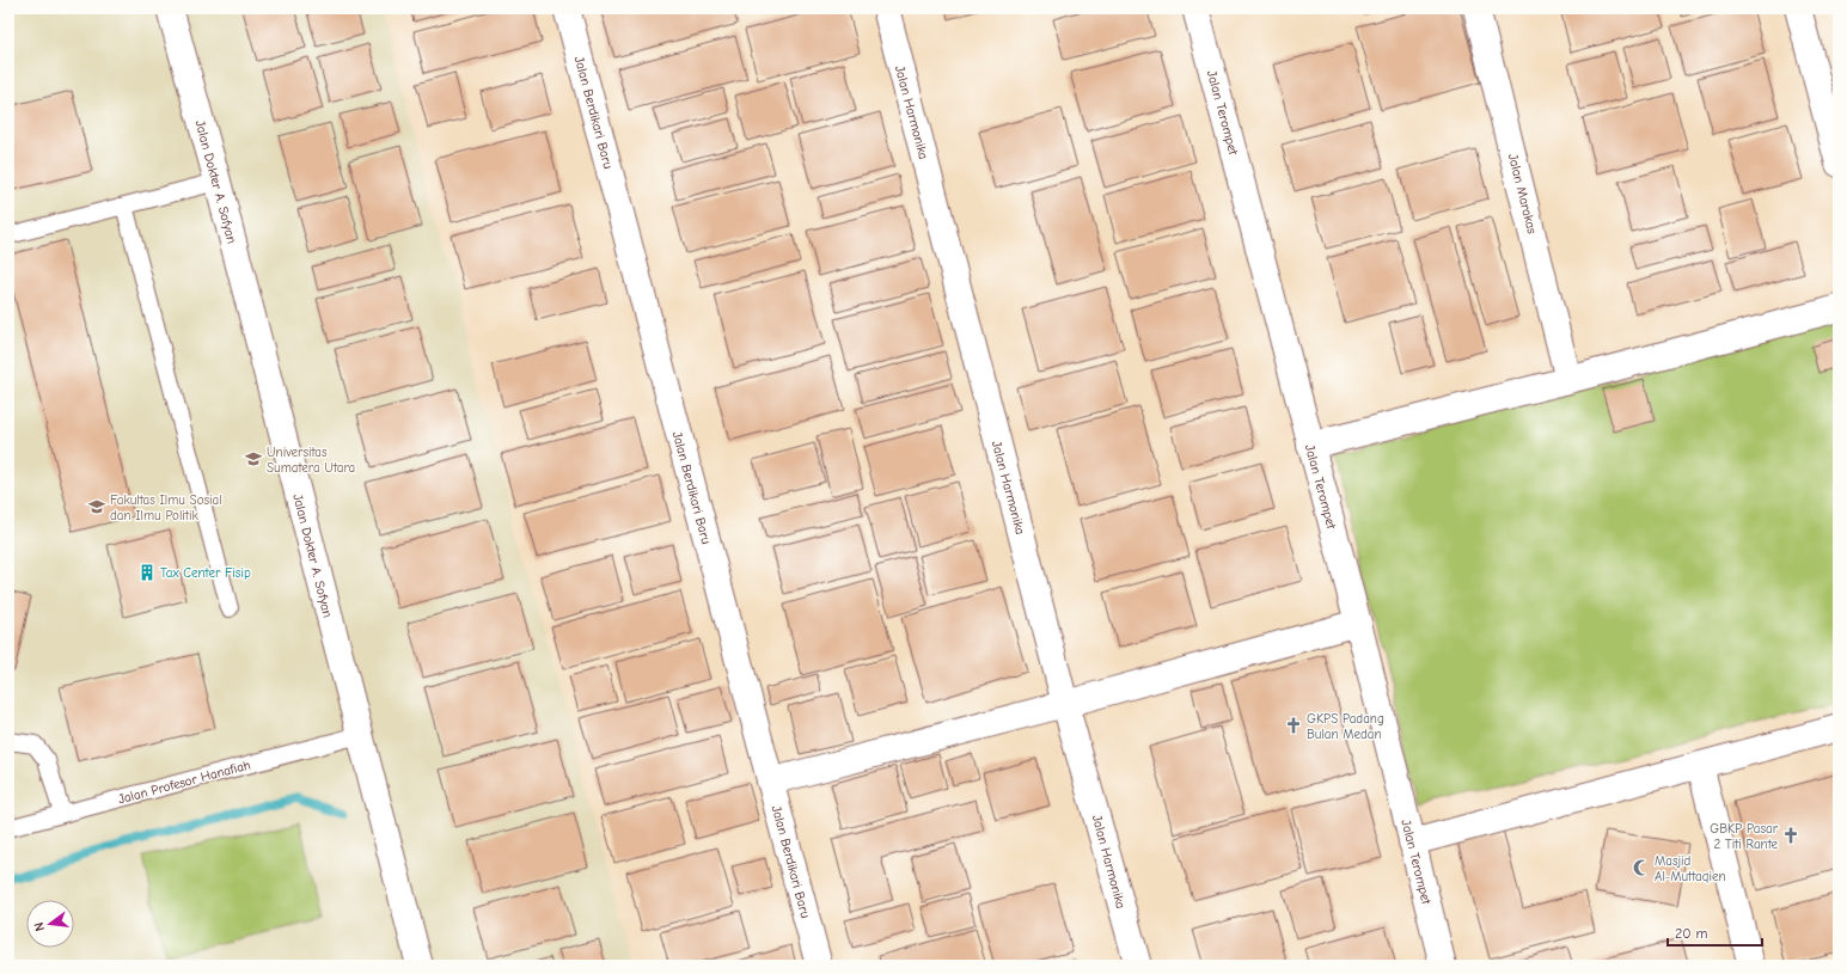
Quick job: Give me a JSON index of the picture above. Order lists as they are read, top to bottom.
{
  "streets": {
    "street": [
      "Jalan Berdikari Baru",
      "Jalan Harmonika",
      "Jalan Terompet",
      "Jalan Dokter A. Sofyan",
      "Jalan Marakas"
    ],
    "lane": ["Jalan Profesor Hanafiah"]
  },
  "crossings": [
    ["Jalan Dokter A. Sofyan", "Jalan Profesor Hanafiah"]
  ],
  "places": {
    "school or university": ["Universitas Sumatera Utara", "Fakultas Ilmu Sosial dan Ilmu Politik"],
    "building": ["Tax Center Fisip"],
    "church": ["GKPS Padang Bulan Medan", "GBKP Pasar 2 Titi Rante"],
    "mosque": ["Masjid Al-Muttaqien"]
  },
  "scale_bar": "20 m",
  "north": "left"
}
